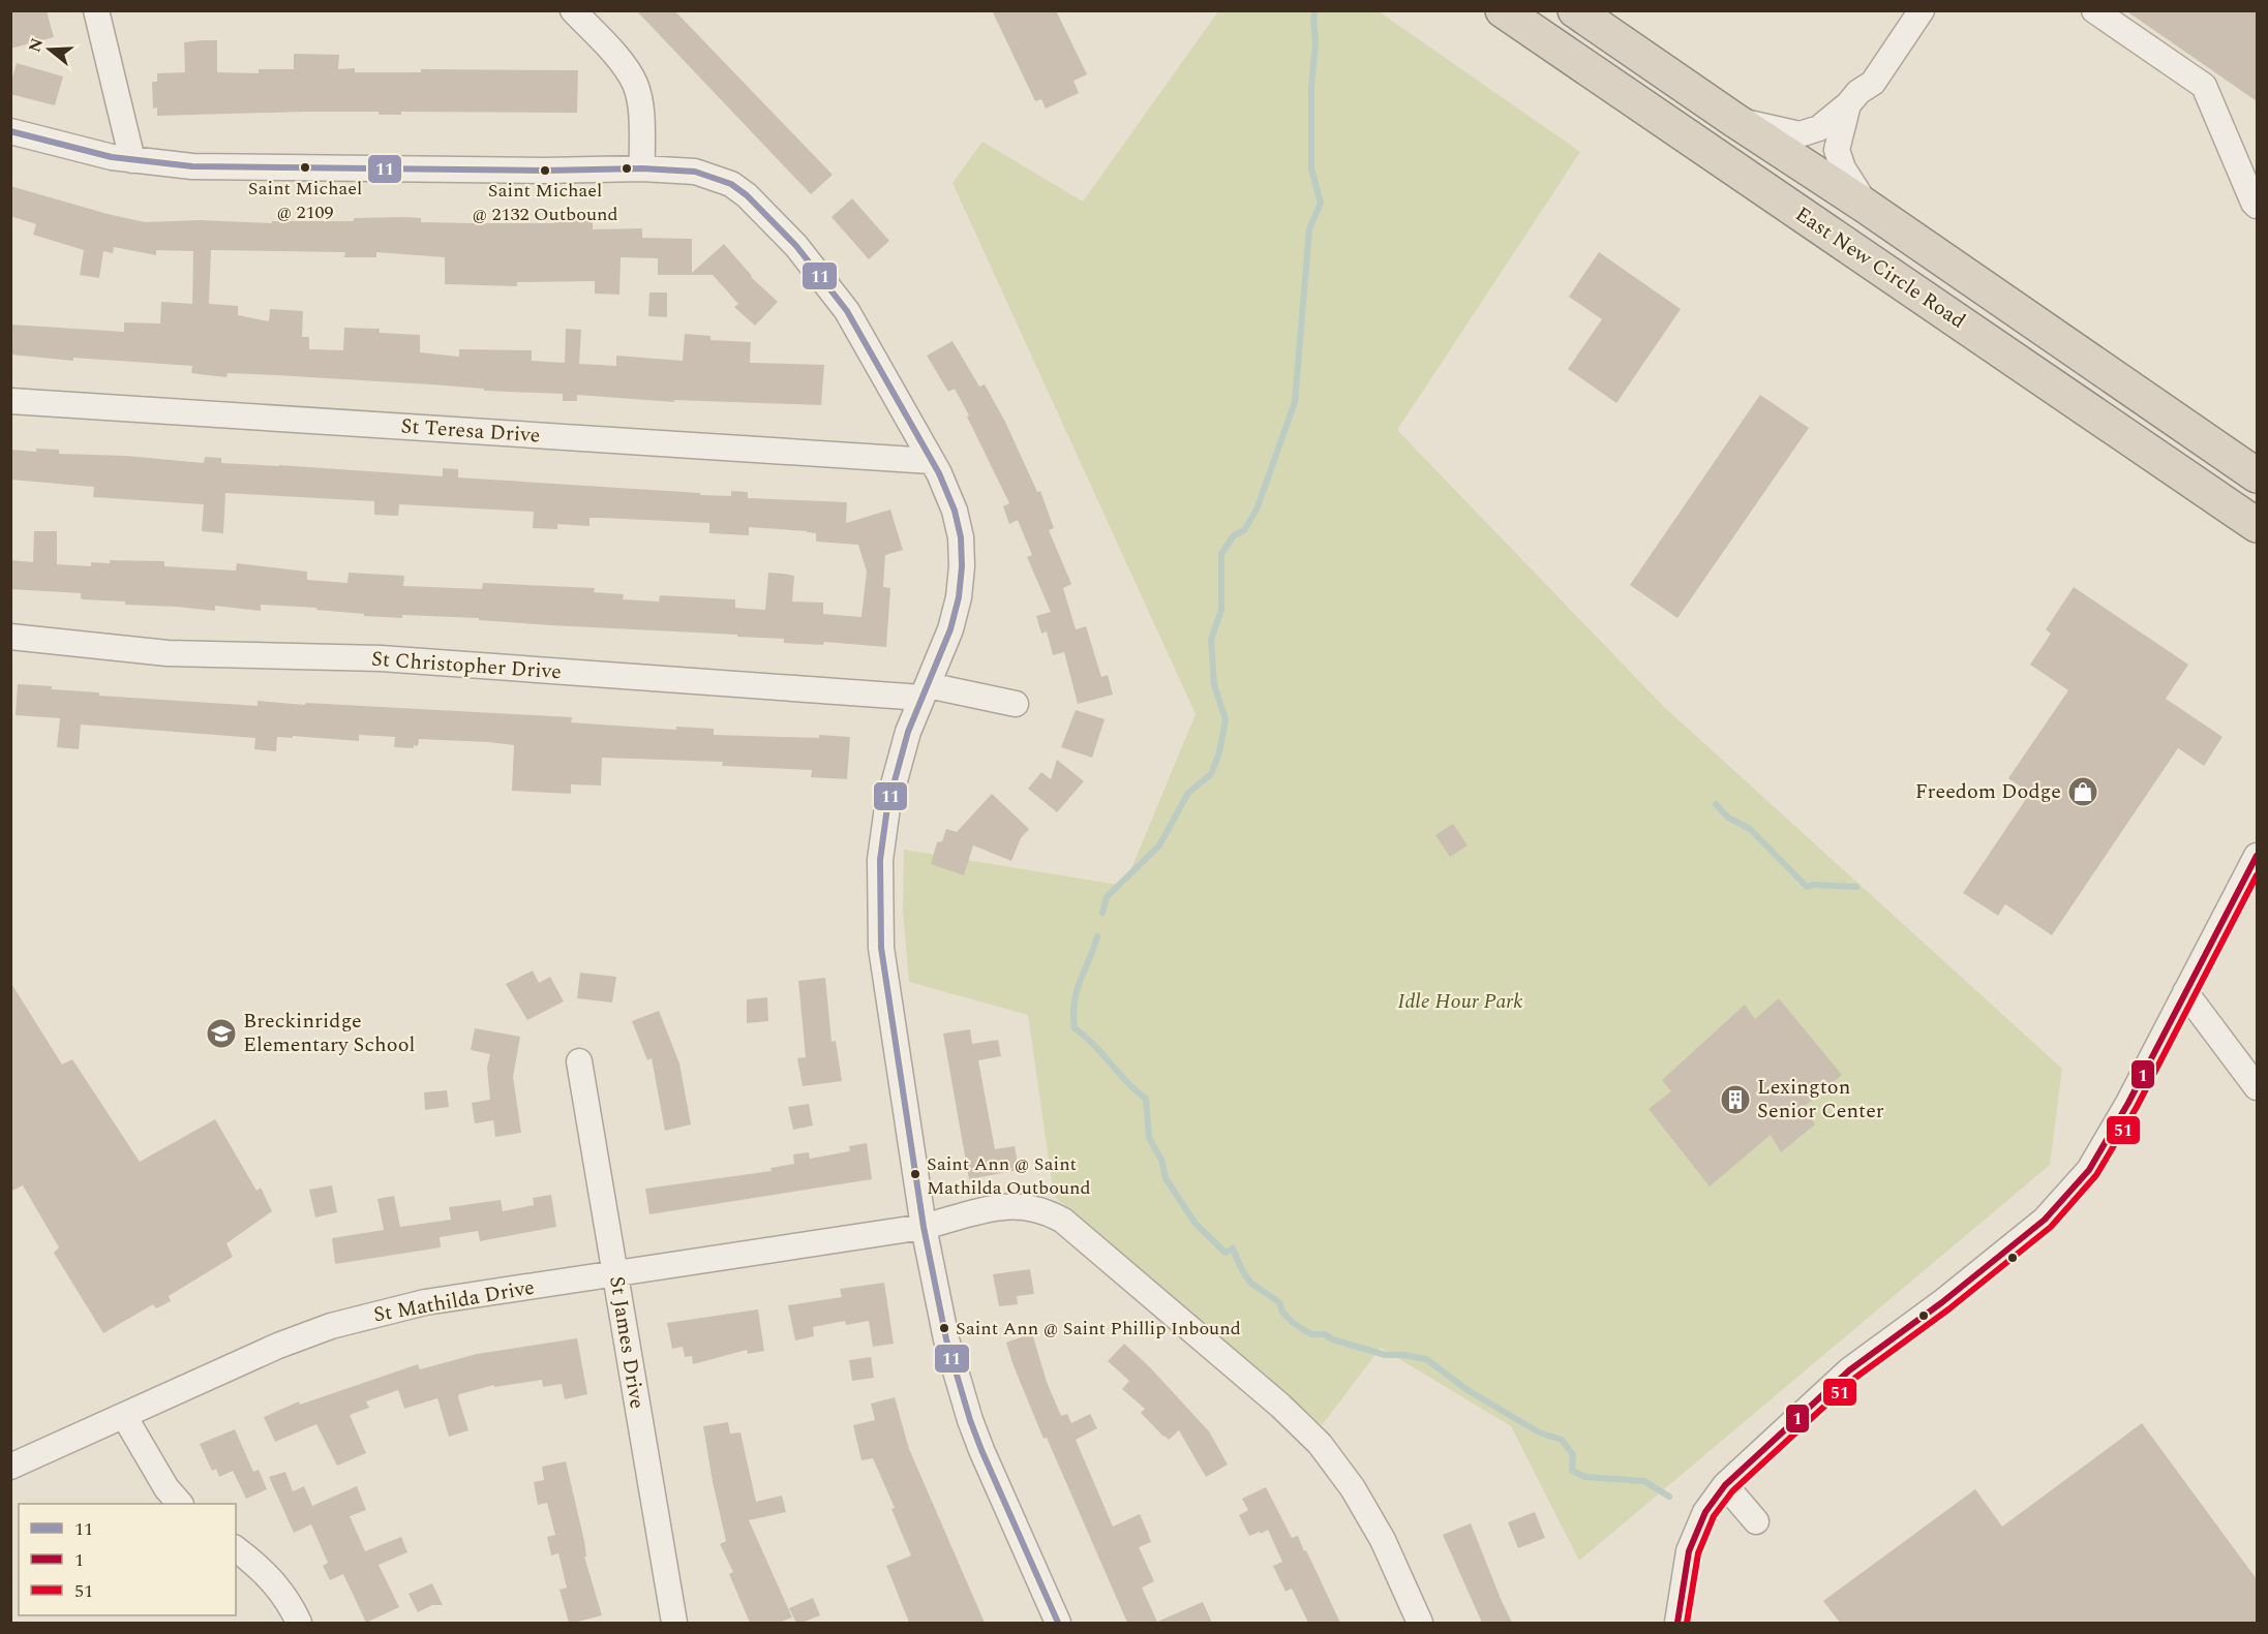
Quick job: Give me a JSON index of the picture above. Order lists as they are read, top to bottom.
{
  "streets": {
    "highway": ["East New Circle Road"],
    "street": [
      "St Teresa Drive",
      "St Christopher Drive",
      "St Mathilda Drive",
      "St James Drive"
    ]
  },
  "crossings": [
    ["St Mathilda Drive", "St James Drive"]
  ],
  "parks": ["Idle Hour Park"],
  "places": {
    "other": [
      "Saint Michael @ 2109",
      "Saint Michael @ 2132 Outbound",
      "Saint Ann @ Saint Mathilda Outbound",
      "Saint Ann @ Saint Phillip Inbound"
    ],
    "shop": ["Freedom Dodge"],
    "school or university": ["Breckinridge Elementary School"],
    "building": ["Lexington Senior Center"]
  },
  "lines": ["transit line 11", "transit line 1", "transit line 51"],
  "legend": ["11", "1", "51"],
  "north": "left"
}
